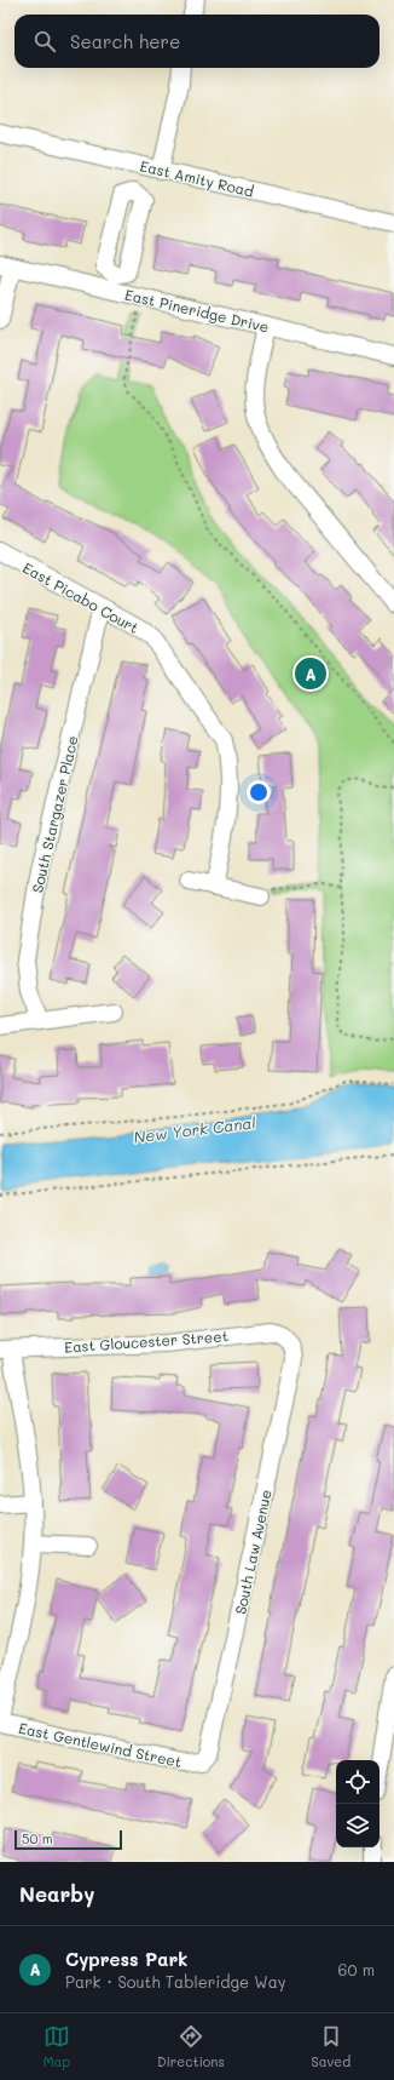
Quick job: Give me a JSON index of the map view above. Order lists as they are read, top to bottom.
{
  "streets": {
    "street": [
      "East Amity Road",
      "East Pineridge Drive",
      "East Picabo Court",
      "South Stargazer Place",
      "East Gloucester Street",
      "South Law Avenue",
      "East Gentlewind Street"
    ]
  },
  "crossings": [
    ["East Picabo Court", "South Stargazer Place"],
    ["East Gloucester Street", "South Law Avenue"],
    ["South Law Avenue", "East Gentlewind Street"]
  ],
  "water": ["New York Canal"],
  "scale_bar": "50 m",
  "page": {
    "search": "Search here",
    "pins": "A",
    "scale": "50 m",
    "heading": "Nearby",
    "list": [
      {
        "mark": "A",
        "name": "Cypress Park",
        "note": "Park · South Tableridge Way",
        "value": "60 m"
      }
    ],
    "nav": ["Map", "Directions", "Saved"]
  }
}
